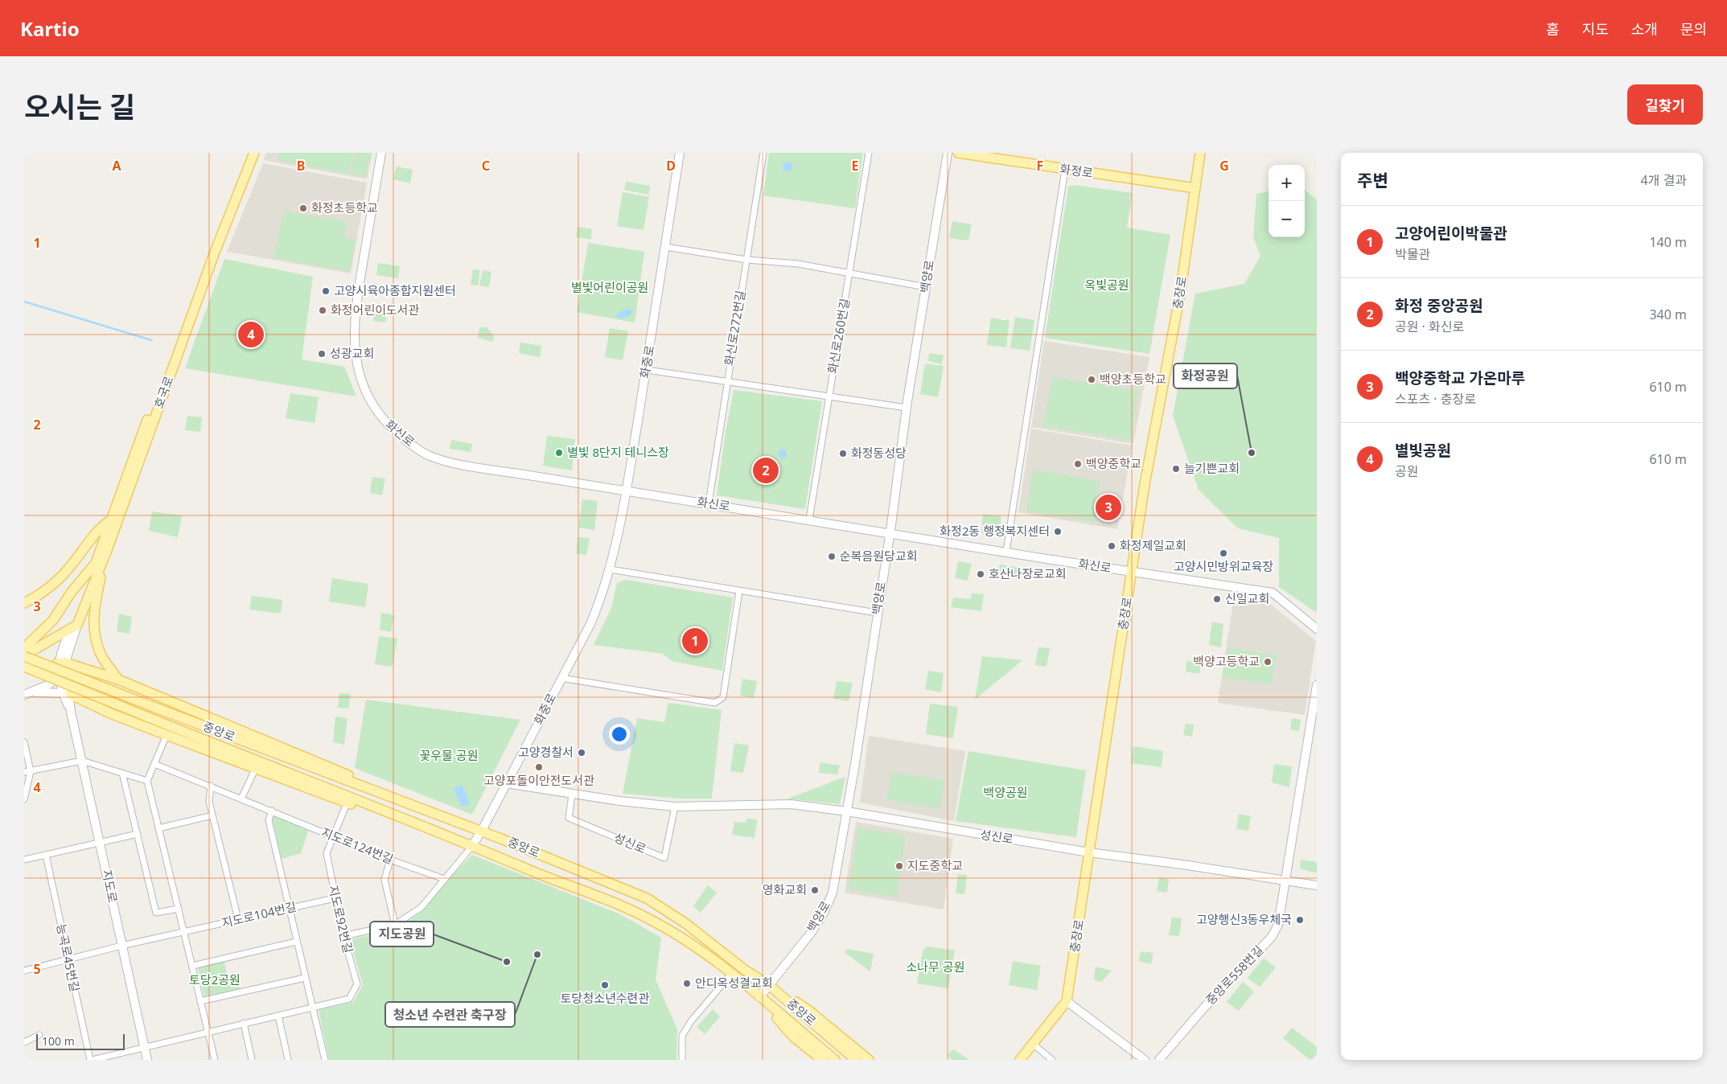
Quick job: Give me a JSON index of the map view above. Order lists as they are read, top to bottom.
{
  "streets": {
    "main road": [
      "화정로",
      "백양로",
      "충장로",
      "화중로",
      "호국로",
      "화신로",
      "중앙로",
      "성신로",
      "지도로",
      "중앙로558번길"
    ],
    "street": [
      "화신로272번길",
      "화신로260번길",
      "지도로124번길",
      "지도로104번길",
      "지도로92번길",
      "능곡로45번길"
    ]
  },
  "crossings": [
    ["화정로", "충장로"],
    ["백양로", "화신로"],
    ["백양로", "중앙로"],
    ["백양로", "성신로"],
    ["충장로", "화신로"],
    ["충장로", "성신로"],
    ["화신로272번길", "화신로"],
    ["화신로260번길", "화신로"],
    ["화중로", "화신로"],
    ["화중로", "중앙로"],
    ["화중로", "성신로"],
    ["호국로", "지도로"],
    ["성신로", "중앙로558번길"],
    ["지도로124번길", "지도로92번길"],
    ["지도로", "지도로104번길"],
    ["지도로", "지도로92번길"],
    ["지도로104번길", "지도로92번길"],
    ["지도로104번길", "능곡로45번길"],
    ["지도로92번길", "능곡로45번길"]
  ],
  "parks": [
    "옥빛공원",
    "별빛어린이공원",
    "꽃우물 공원",
    "백양공원",
    "소나무 공원",
    "토당2공원"
  ],
  "places": [
    "화정초등학교",
    "고양시육아종합지원센터",
    "화정어린이도서관",
    "성광교회",
    "백양초등학교",
    "별빛 8단지 테니스장",
    "화정공원",
    "화정동성당",
    "백양중학교",
    "늘기쁜교회",
    "화정2동 행정복지센터",
    "화정제일교회",
    "고양시민방위교육장",
    "순복음원당교회",
    "호산나장로교회",
    "신일교회",
    "백양고등학교",
    "고양경찰서",
    "고양포돌이안전도서관",
    "지도중학교",
    "영화교회",
    "고양행신3동우체국",
    "청소년 수련관 축구장",
    "지도공원",
    "안디옥성결교회",
    "토당청소년수련관"
  ],
  "scale_bar": "100 m",
  "page": {
    "header": "Kartio",
    "nav": [
      "홈",
      "지도",
      "소개",
      "문의"
    ],
    "title": "오시는 길",
    "buttons": "길찾기",
    "heading": ["주변", "4개 결과"],
    "map_buttons": ["+", "−"],
    "list": [
      {
        "mark": "1",
        "name": "고양어린이박물관",
        "note": "박물관",
        "value": "140 m"
      },
      {
        "mark": "2",
        "name": "화정 중앙공원",
        "note": "공원 · 화신로",
        "value": "340 m"
      },
      {
        "mark": "3",
        "name": "백양중학교 가온마루",
        "note": "스포츠 · 충장로",
        "value": "610 m"
      },
      {
        "mark": "4",
        "name": "별빛공원",
        "note": "공원",
        "value": "610 m"
      }
    ],
    "pins": [
      "4",
      "2",
      "3",
      "1"
    ],
    "scale": "100 m"
  },
  "grid": {
    "columns": [
      "A",
      "B",
      "C",
      "D",
      "E",
      "F",
      "G"
    ],
    "rows": [
      "1",
      "2",
      "3",
      "4",
      "5"
    ]
  }
}
